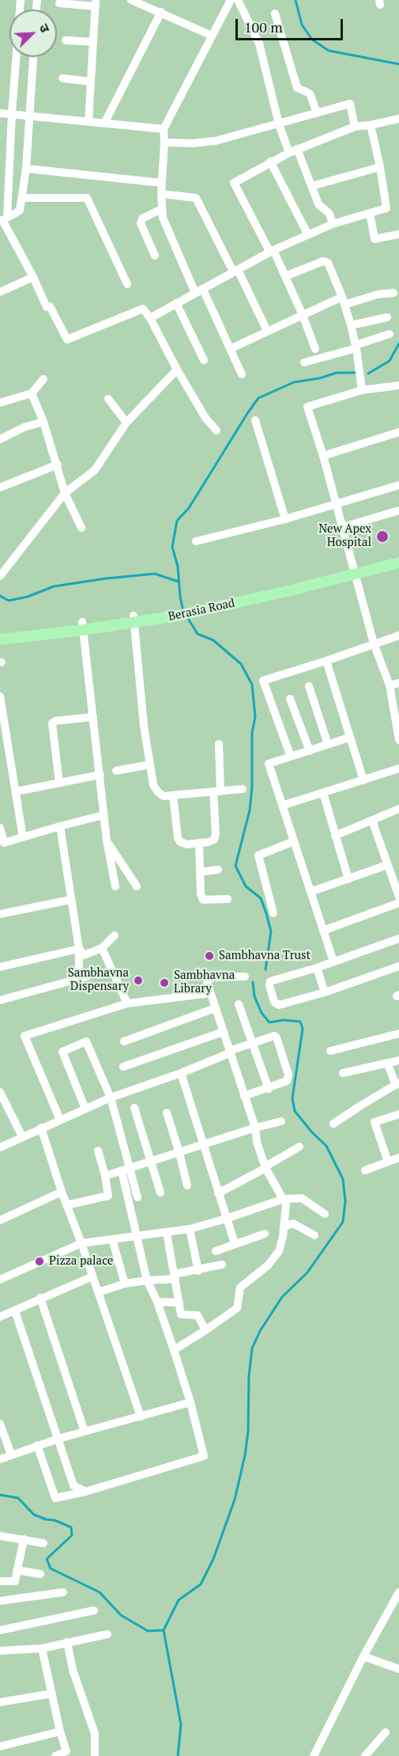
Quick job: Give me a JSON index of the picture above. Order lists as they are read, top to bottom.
{
  "streets": {
    "main road": ["Berasia Road"]
  },
  "places": [
    "New Apex Hospital",
    "Sambhavna Trust",
    "Sambhavna Dispensary",
    "Sambhavna Library",
    "Pizza palace"
  ],
  "scale_bar": "100 m",
  "north": "top right"
}
